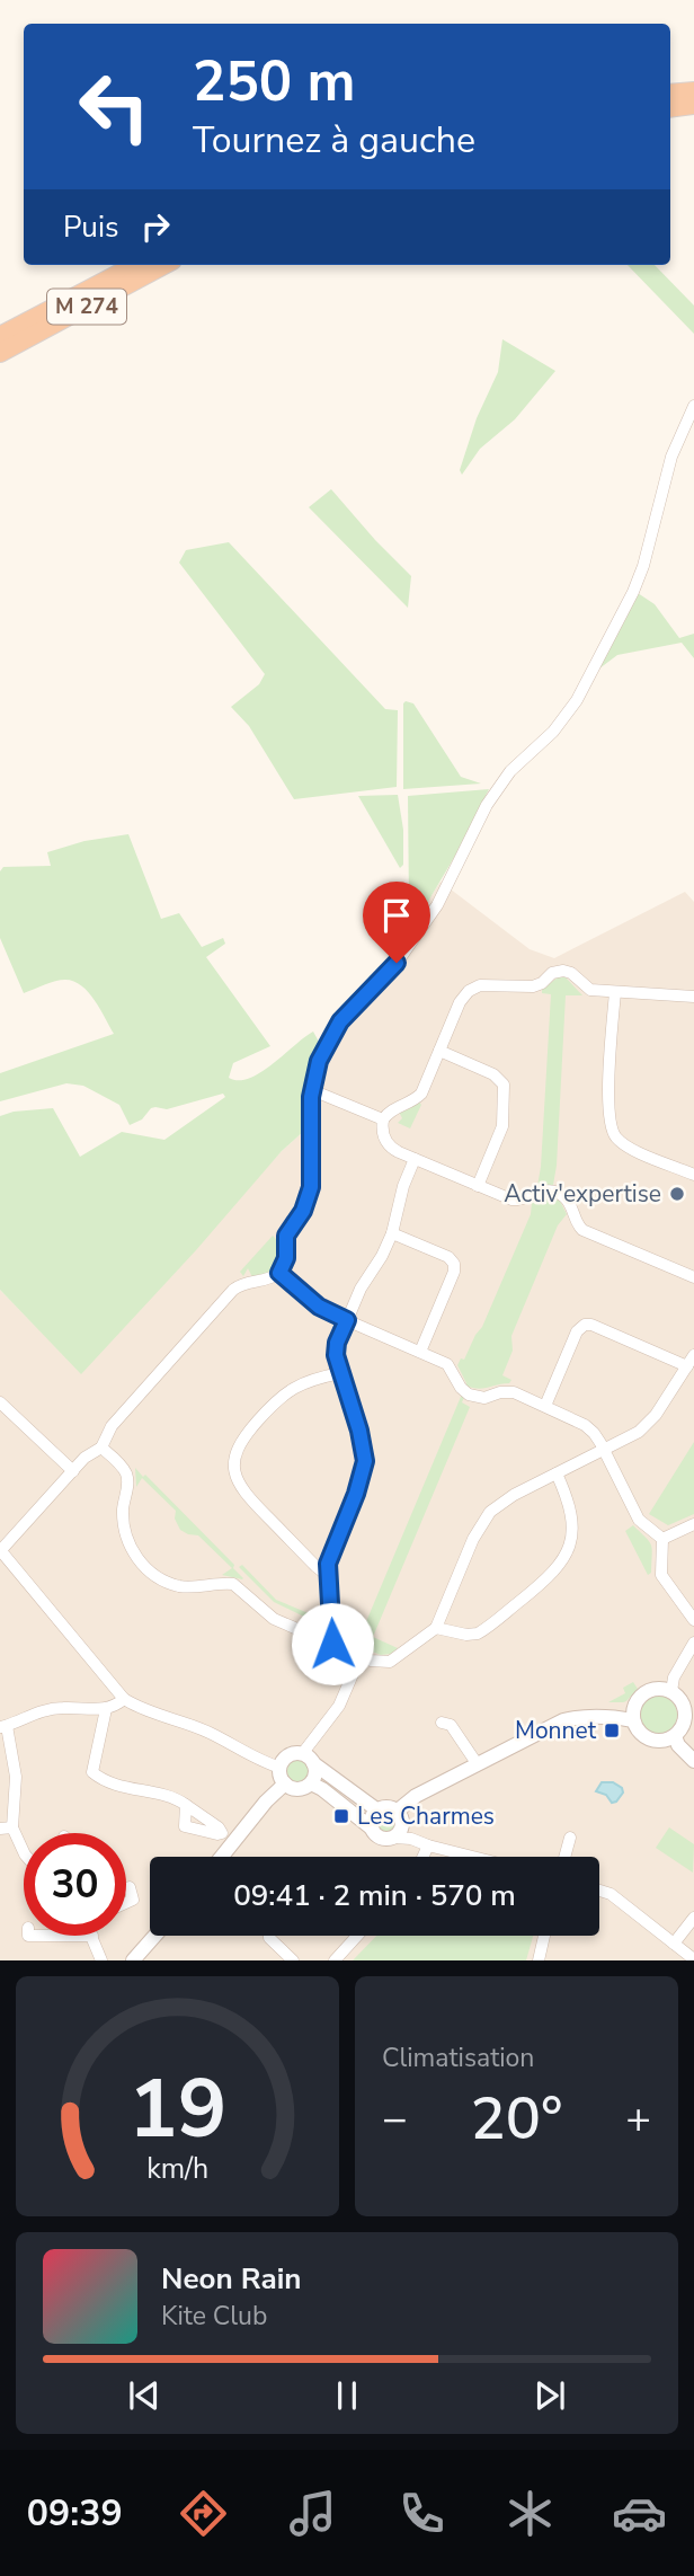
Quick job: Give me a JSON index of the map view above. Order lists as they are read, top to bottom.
{
  "streets": {
    "highway": ["M 274"]
  },
  "places": {
    "other": ["Activ'expertise"],
    "transit": ["Monnet", "Les Charmes"]
  },
  "page": {
    "turn": ["250 m", "Tournez à gauche"],
    "then": "Puis",
    "limit": "30",
    "trip": "09:41 · 2 min · 570 m",
    "tile": "Climatisation",
    "heat": ["−", "20°", "+"],
    "song": ["Neon Rain", "Kite Club"],
    "tabs": "09:39",
    "gauge": ["19", "km/h"]
  }
}
